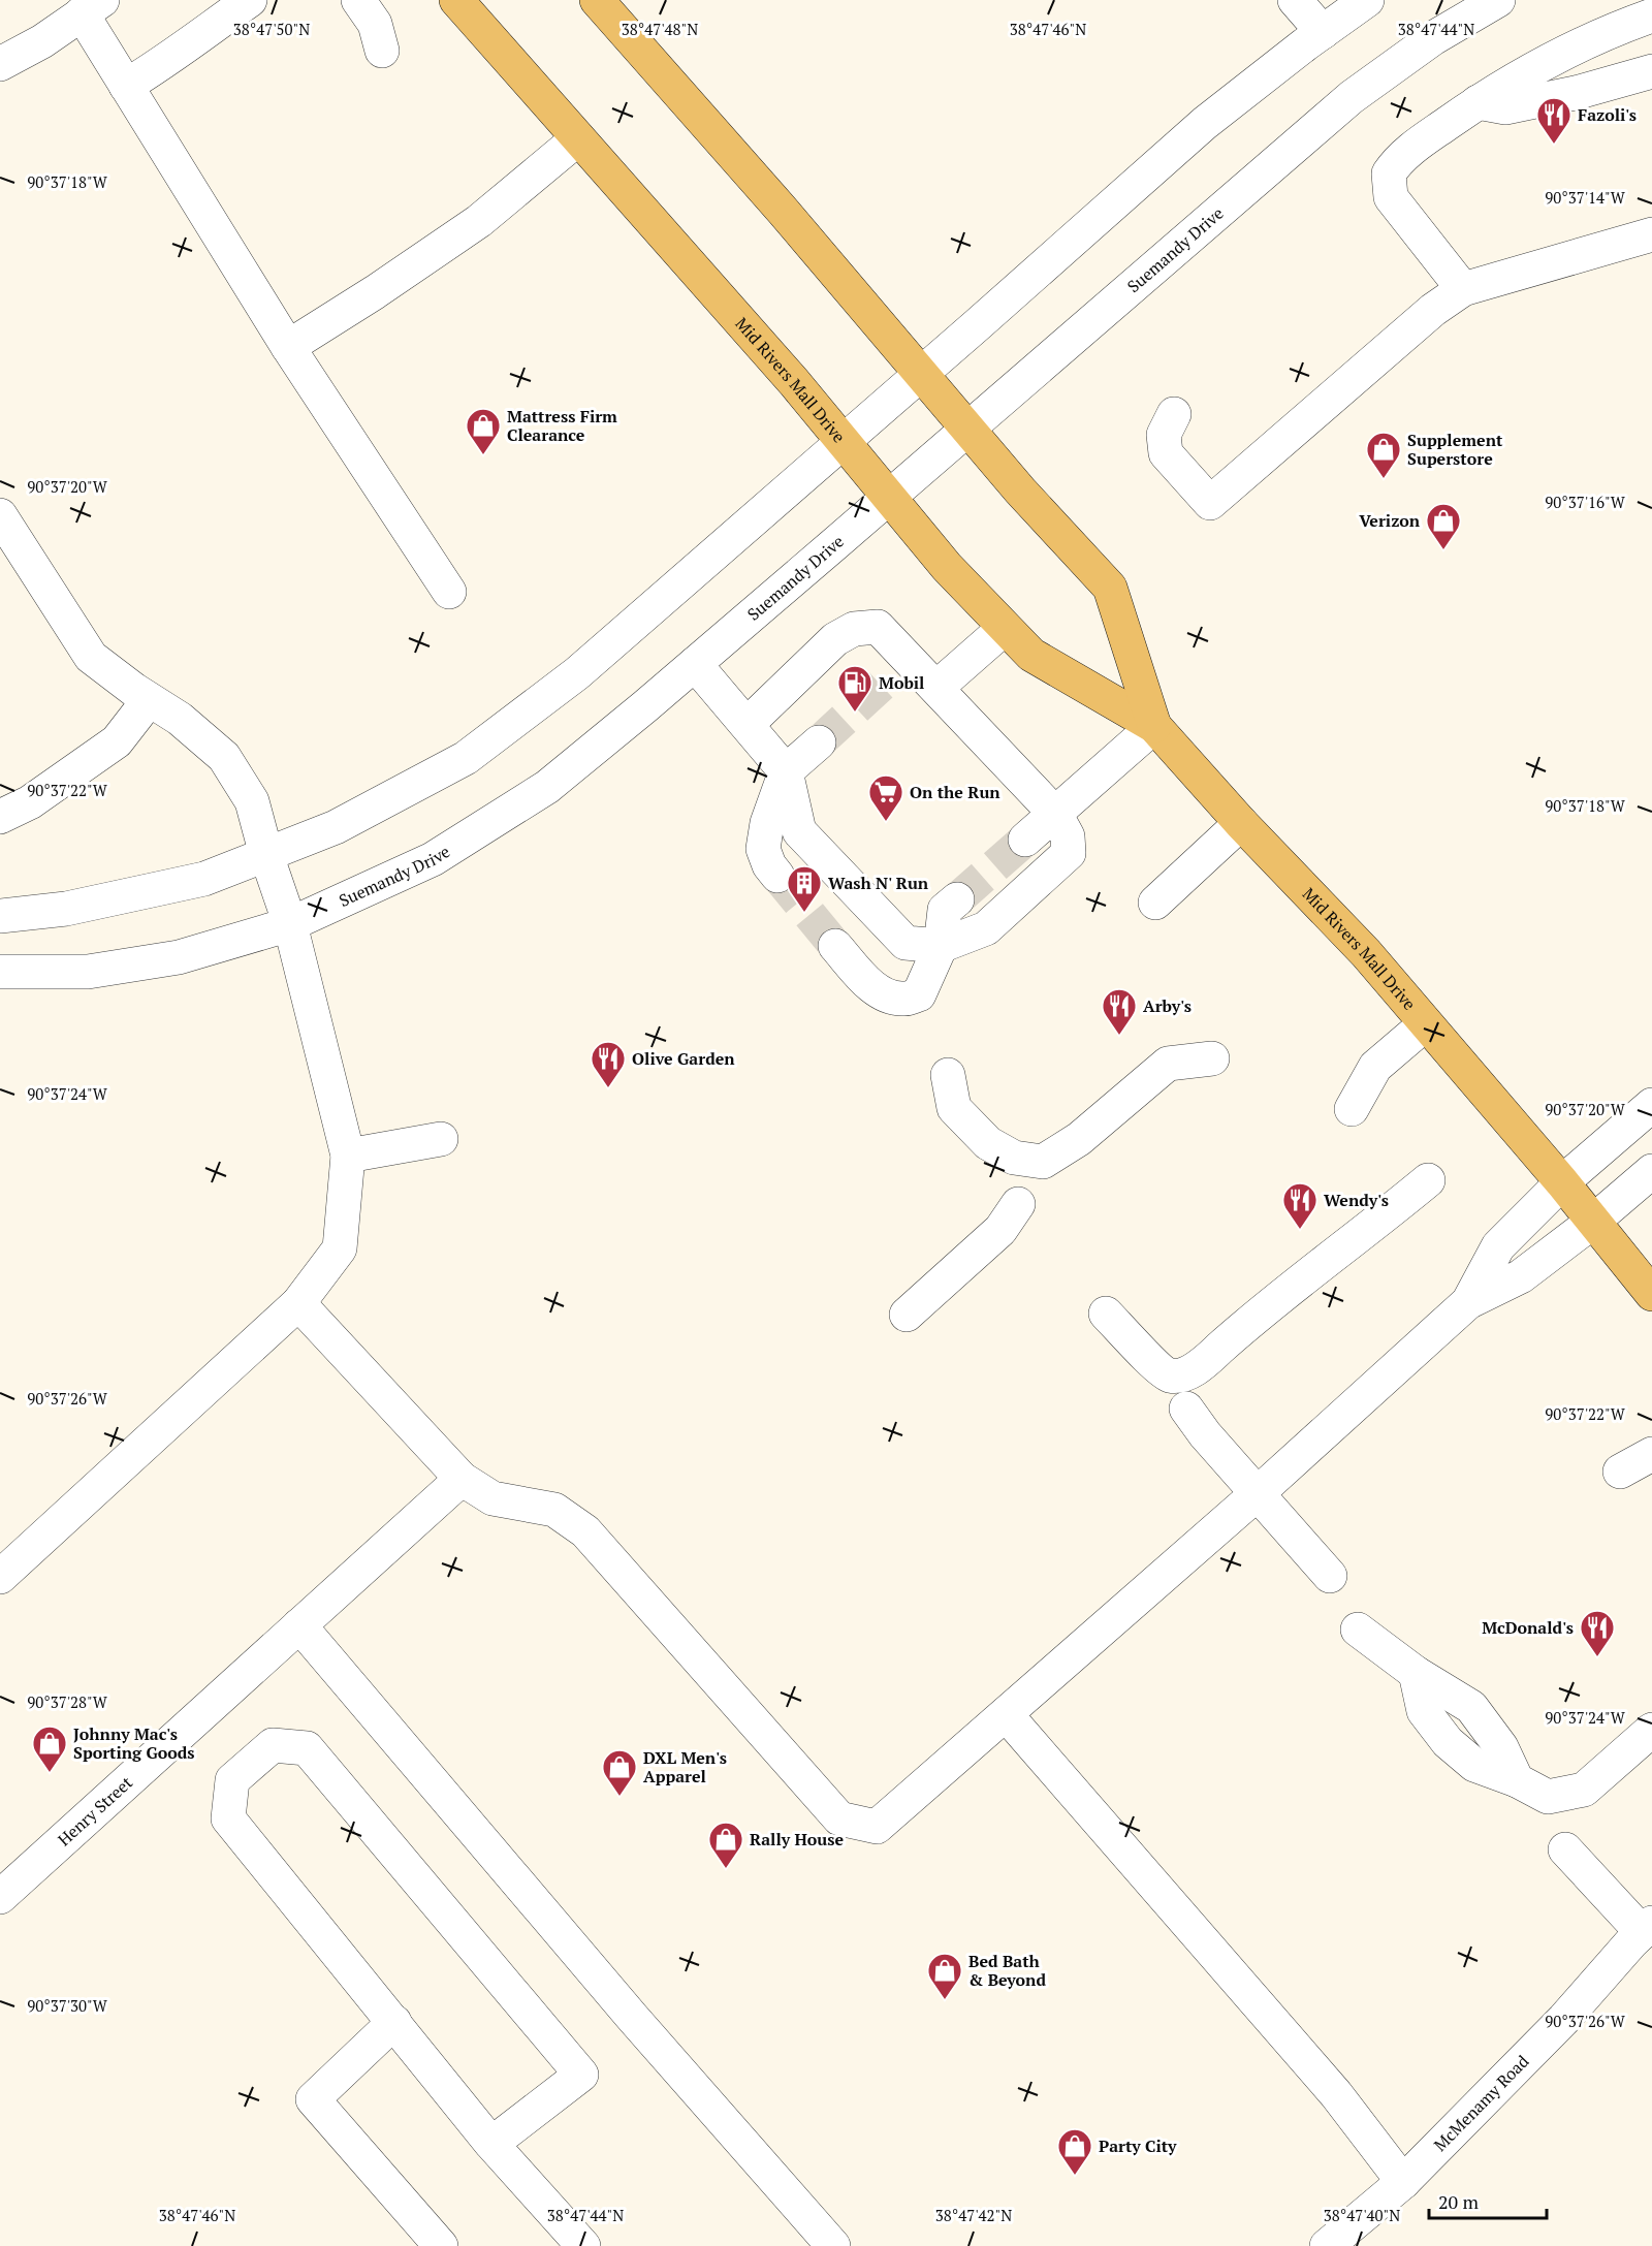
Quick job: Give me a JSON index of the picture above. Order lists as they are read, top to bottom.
{
  "streets": {
    "main road": ["Mid Rivers Mall Drive"],
    "street": ["Suemandy Drive", "Henry Street", "McMenamy Road"]
  },
  "crossings": [
    ["Suemandy Drive", "Mid Rivers Mall Drive"]
  ],
  "places": {
    "restaurant": [
      "Fazoli's",
      "Arby's",
      "Olive Garden",
      "Wendy's",
      "McDonald's"
    ],
    "shop": [
      "Mattress Firm Clearance",
      "Supplement Superstore",
      "Verizon",
      "Johnny Mac's Sporting Goods",
      "DXL Men's Apparel",
      "Rally House",
      "Bed Bath & Beyond",
      "Party City"
    ],
    "fuel station": ["Mobil"],
    "supermarket": ["On the Run"],
    "building": ["Wash N' Run"]
  },
  "scale_bar": "20 m",
  "coordinates": [
    "38°47'50\"N",
    "38°47'48\"N",
    "38°47'46\"N",
    "38°47'44\"N",
    "90°37'18\"W",
    "90°37'14\"W",
    "90°37'20\"W",
    "90°37'16\"W",
    "90°37'22\"W",
    "90°37'24\"W",
    "90°37'26\"W",
    "90°37'28\"W",
    "90°37'30\"W",
    "38°47'42\"N",
    "38°47'40\"N"
  ]
}
